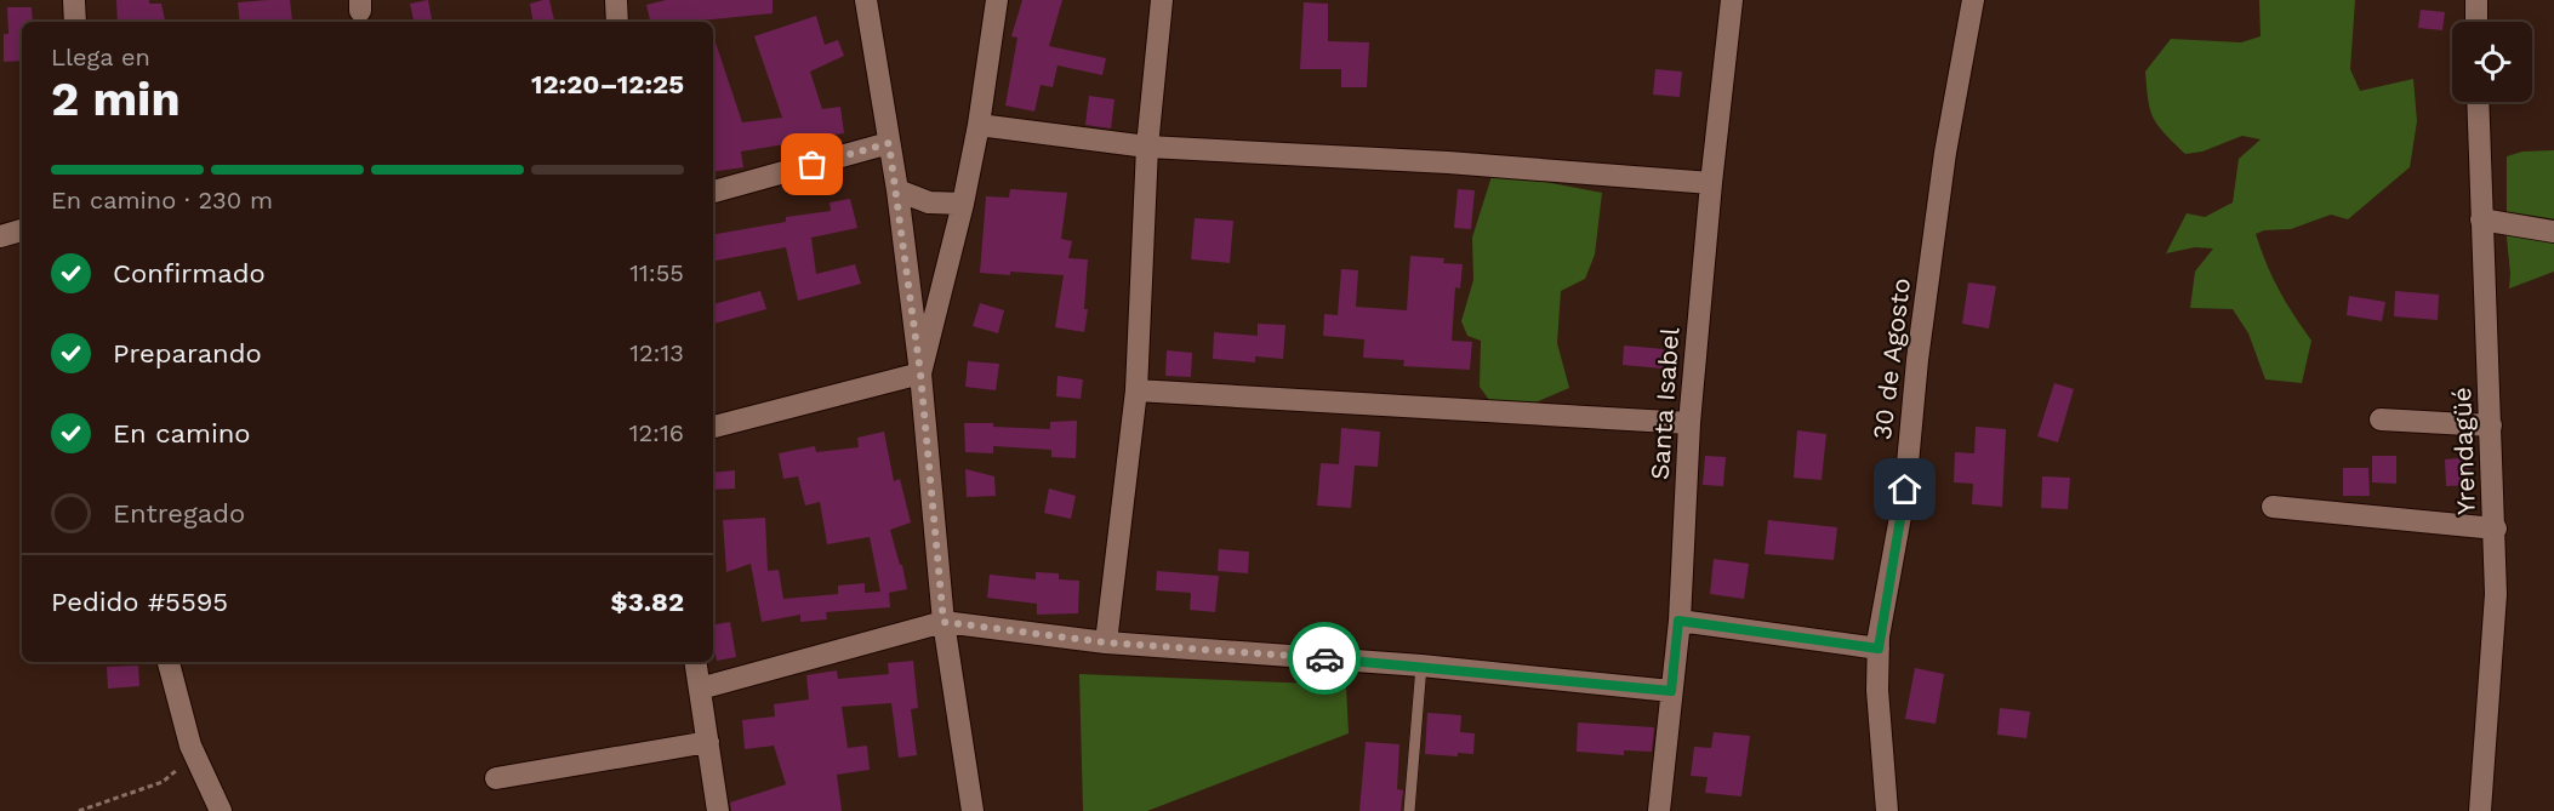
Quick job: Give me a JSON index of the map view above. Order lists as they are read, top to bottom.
{
  "streets": {
    "street": ["30 de Agosto", "Santa Isabel", "Yrendagüé"]
  },
  "page": {
    "heading": ["2 min", "Llega en", "12:20–12:25"],
    "panel": ["Pedido #5595", "$3.82"],
    "bar": "En camino · 230 m",
    "list": [
      ["Confirmado", "11:55"],
      ["Preparando", "12:13"],
      ["En camino", "12:16"],
      "Entregado"
    ]
  }
}
